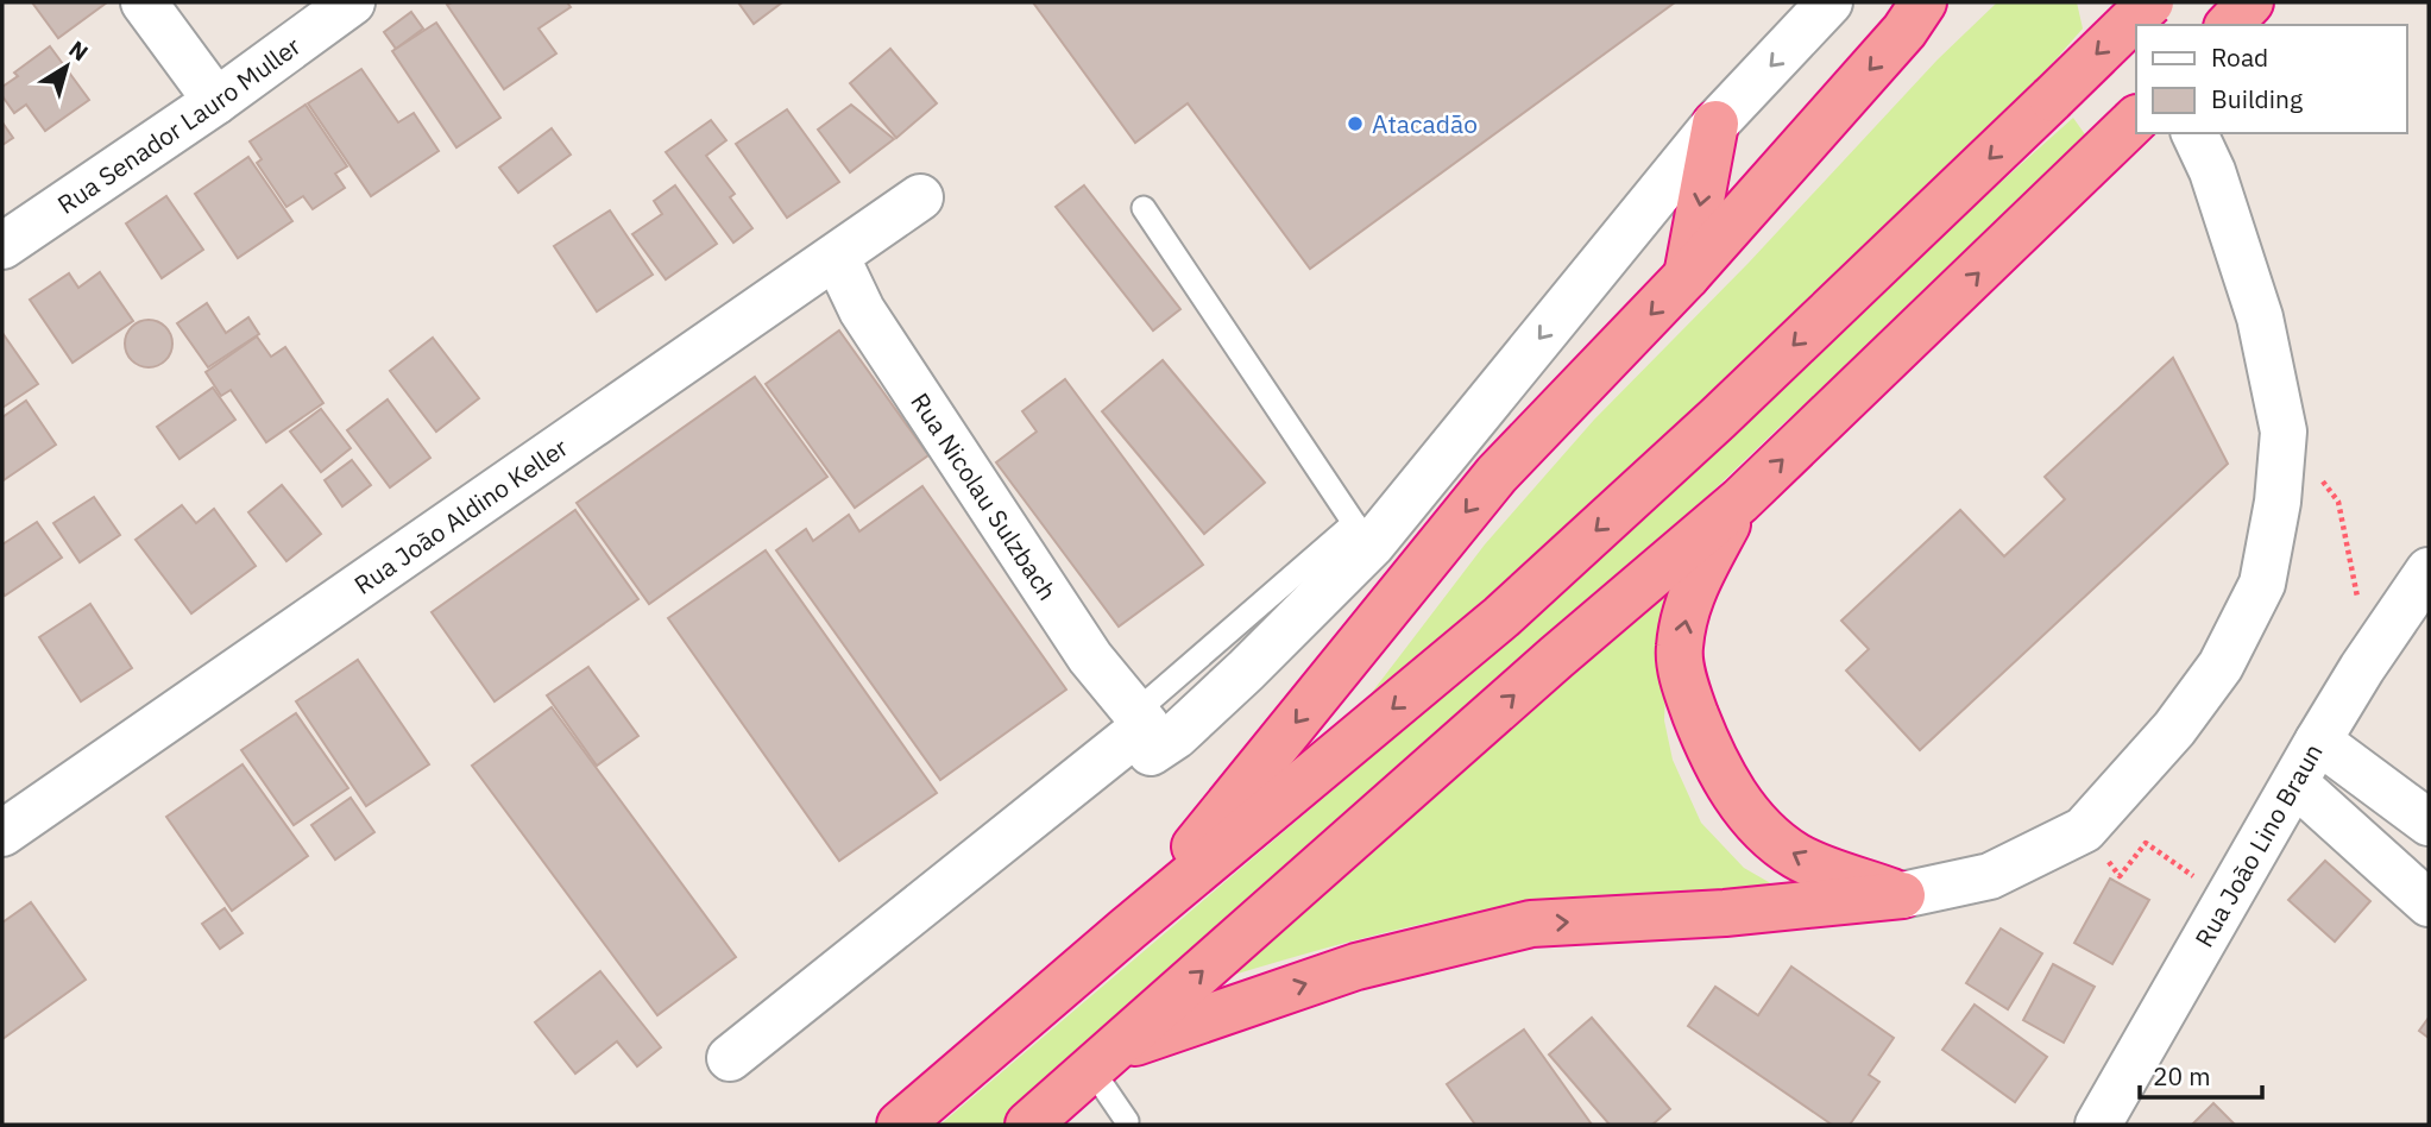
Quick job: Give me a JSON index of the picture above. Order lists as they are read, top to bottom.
{
  "streets": {
    "street": [
      "Rua Senador Lauro Muller",
      "Rua Nicolau Sulzbach",
      "Rua João Aldino Keller",
      "Rua João Lino Braun"
    ]
  },
  "crossings": [
    ["Rua Nicolau Sulzbach", "Rua João Aldino Keller"]
  ],
  "places": ["Atacadão"],
  "legend": ["Road", "Building"],
  "scale_bar": "20 m",
  "north": "top right"
}
